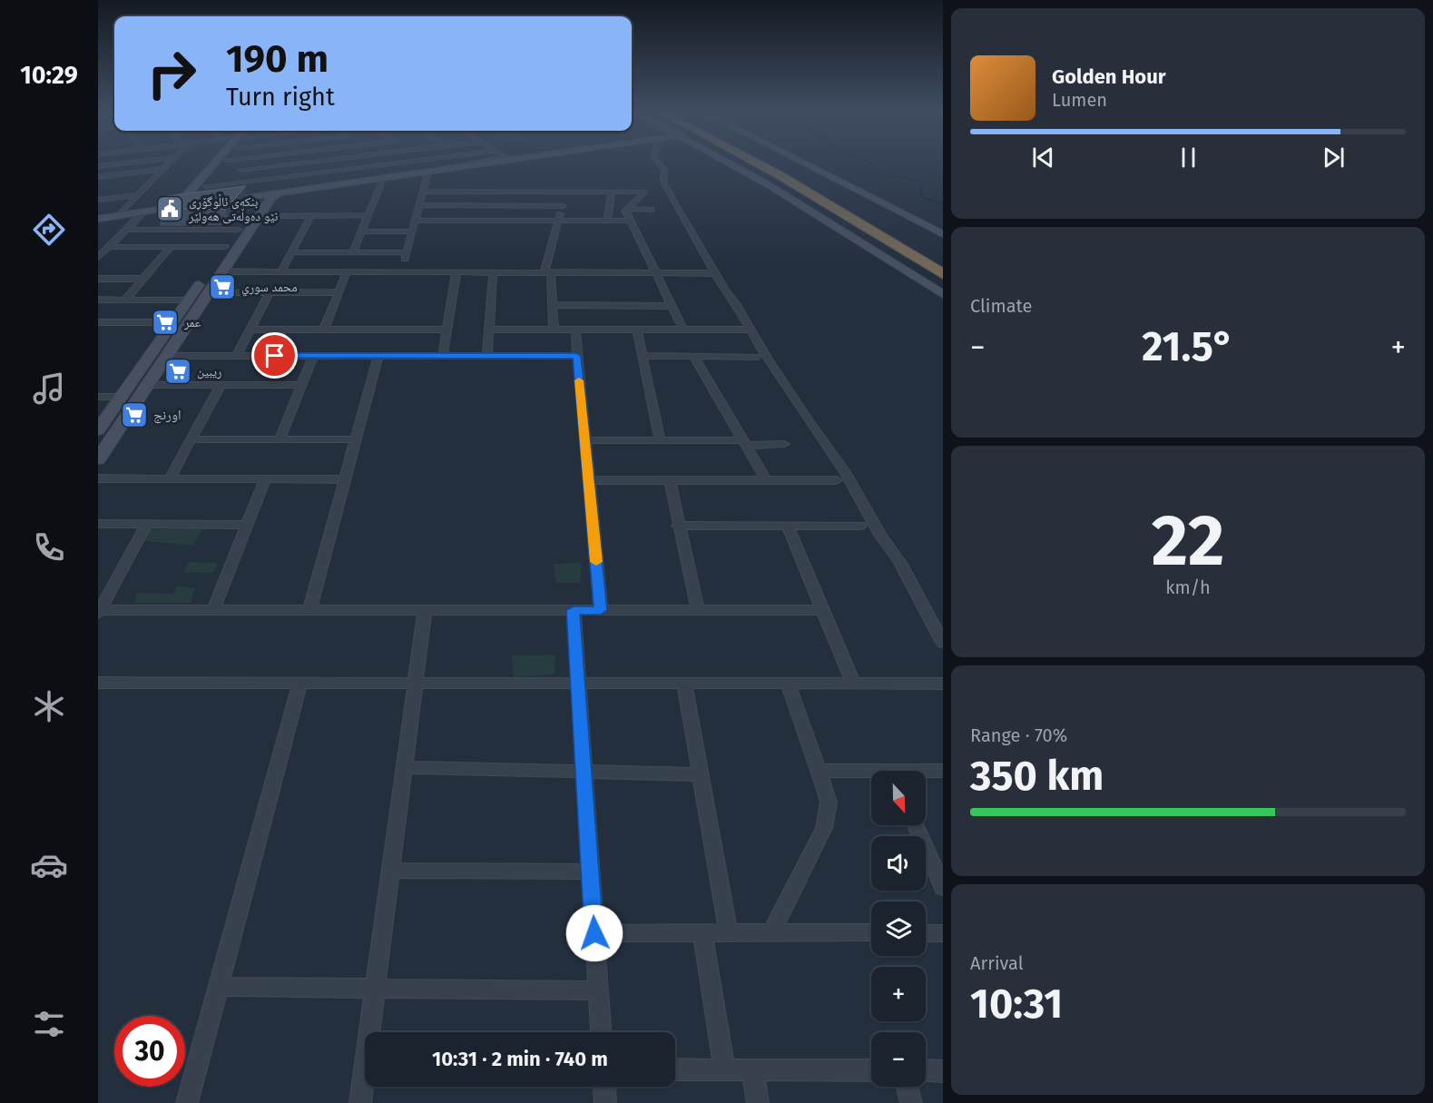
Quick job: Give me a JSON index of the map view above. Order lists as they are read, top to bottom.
{
  "places": {
    "public building": ["بنکەی ئاڵوگۆڕی نێو دەوڵەتی هەولێر"],
    "supermarket": [
      "محمد سوري",
      "عمر",
      "ريبين",
      "اورنج"
    ]
  },
  "north": "bottom",
  "page": {
    "tabs": "10:29",
    "turn": ["190 m", "Turn right"],
    "song": ["Golden Hour", "Lumen"],
    "tile": [
      "Climate",
      ["22", "km/h"],
      ["Range · 70%", "350 km"],
      ["Arrival", "10:31"]
    ],
    "heat": ["−", "21.5°", "+"],
    "map_buttons": ["+", "−"],
    "limit": "30",
    "trip": "10:31 · 2 min · 740 m"
  }
}
